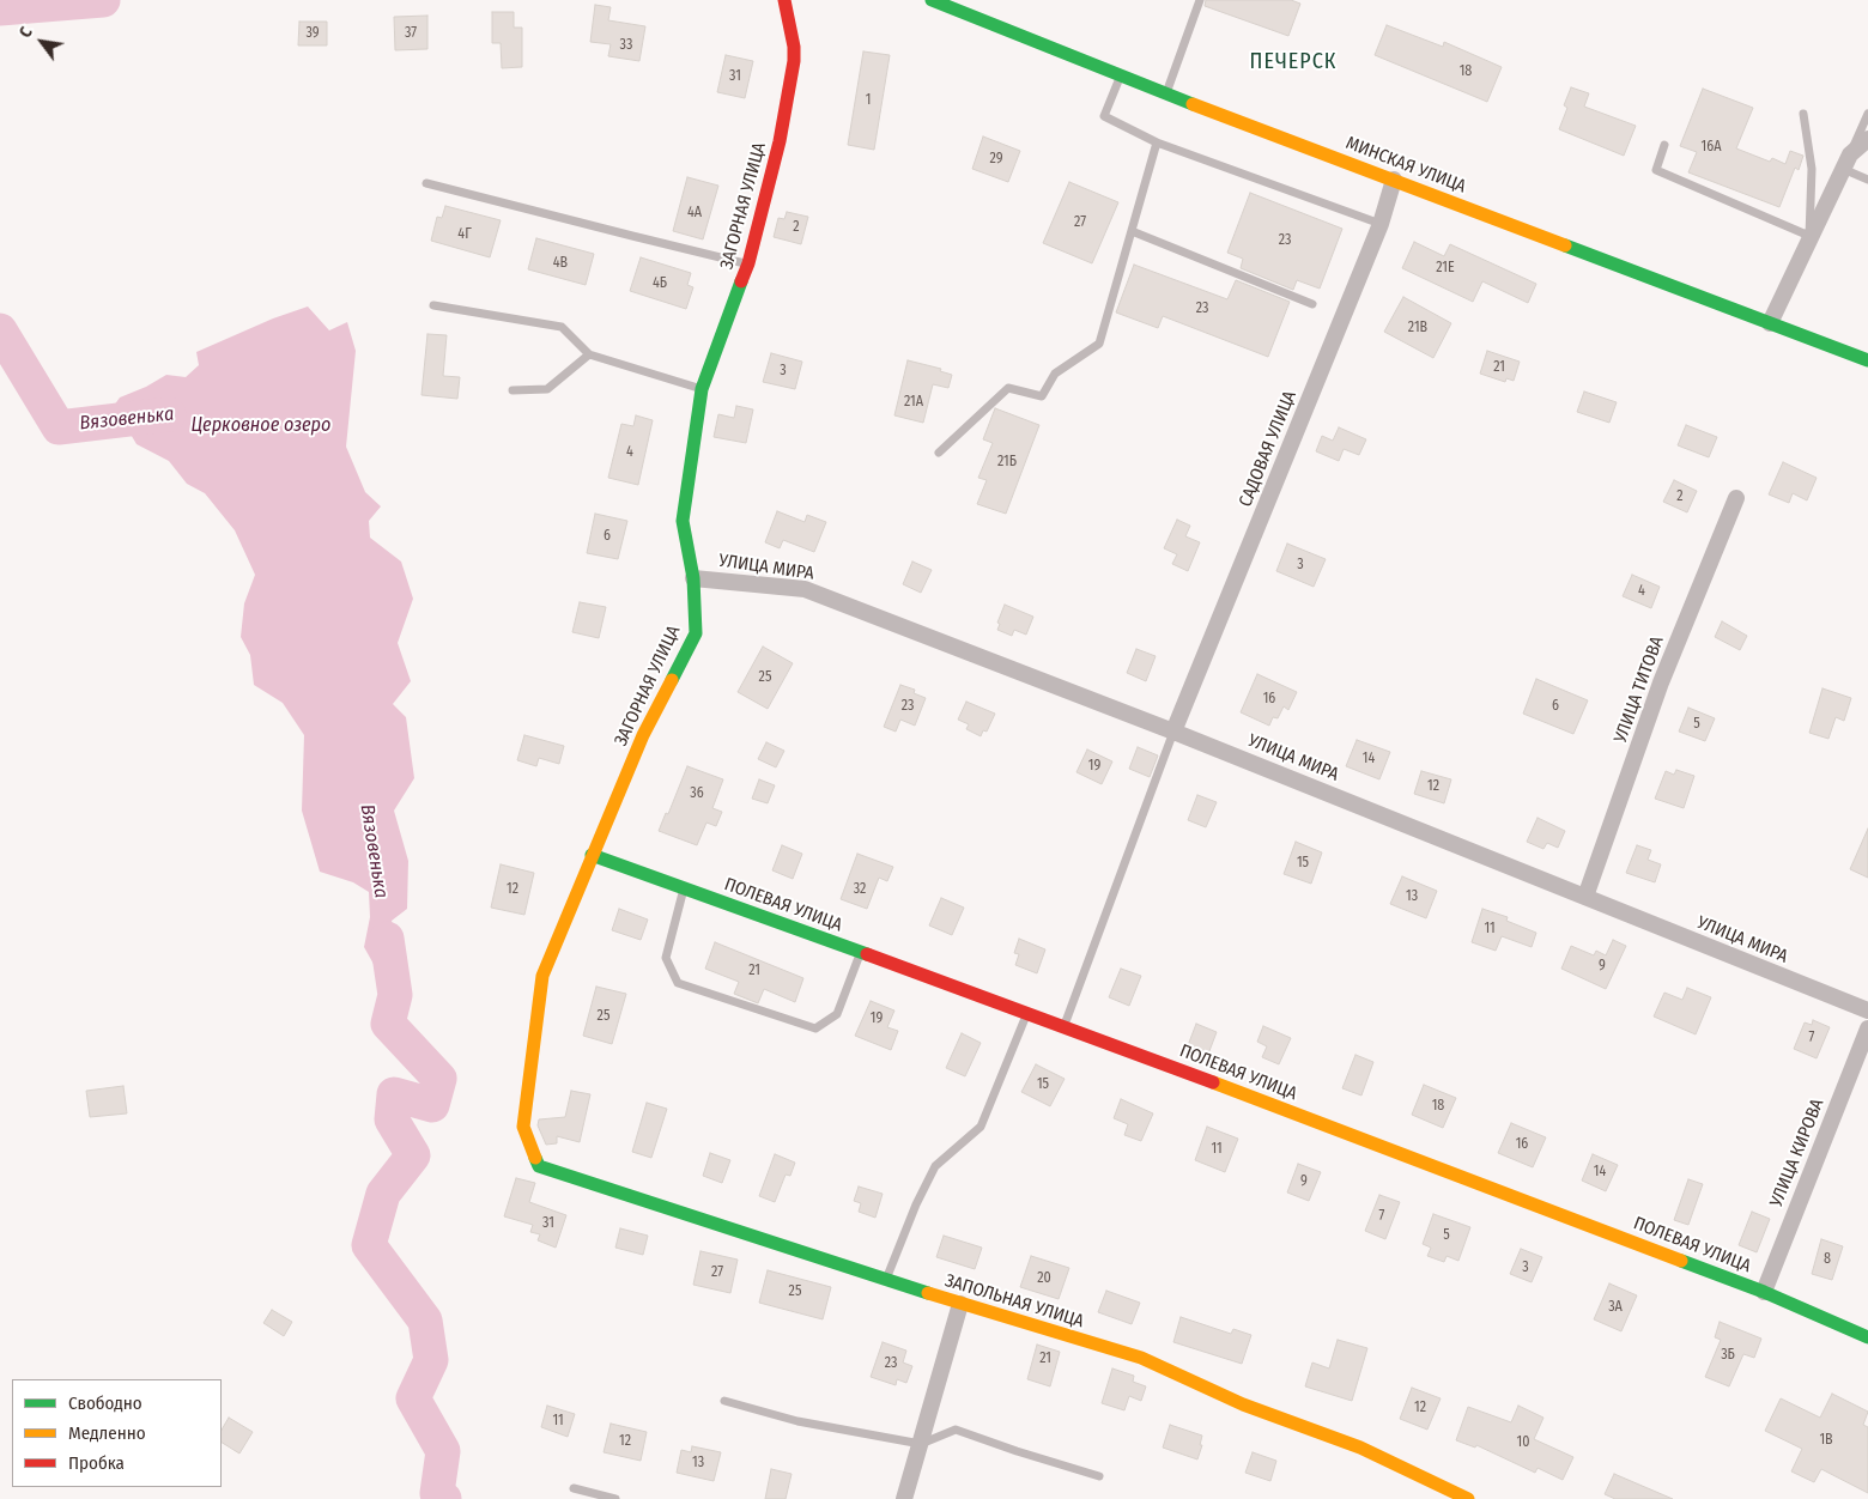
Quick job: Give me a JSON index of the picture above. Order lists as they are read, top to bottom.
{
  "streets": {
    "street": [
      "МИНСКАЯ УЛИЦА",
      "ЗАГОРНАЯ УЛИЦА",
      "САДОВАЯ УЛИЦА",
      "УЛИЦА МИРА",
      "УЛИЦА ТИТОВА",
      "ПОЛЕВАЯ УЛИЦА",
      "УЛИЦА КИРОВА",
      "ЗАПОЛЬНАЯ УЛИЦА"
    ]
  },
  "crossings": [
    ["МИНСКАЯ УЛИЦА", "САДОВАЯ УЛИЦА"],
    ["ЗАГОРНАЯ УЛИЦА", "УЛИЦА МИРА"],
    ["ЗАГОРНАЯ УЛИЦА", "ПОЛЕВАЯ УЛИЦА"],
    ["ЗАГОРНАЯ УЛИЦА", "ЗАПОЛЬНАЯ УЛИЦА"],
    ["САДОВАЯ УЛИЦА", "УЛИЦА МИРА"],
    ["УЛИЦА МИРА", "УЛИЦА ТИТОВА"],
    ["ПОЛЕВАЯ УЛИЦА", "УЛИЦА КИРОВА"]
  ],
  "districts": ["ПЕЧЕРСК"],
  "water": ["Вязовенька", "Церковное озеро"],
  "house_numbers": [
    "39",
    "37",
    "33",
    "18",
    "31",
    "1",
    "16А",
    "29",
    "4А",
    "27",
    "2",
    "4Г",
    "23",
    "4В",
    "21Е",
    "4Б",
    "23",
    "21В",
    "21",
    "3",
    "21А",
    "4",
    "21Б",
    "2",
    "6",
    "3",
    "4",
    "25",
    "16",
    "23",
    "6",
    "5",
    "14",
    "19",
    "12",
    "36",
    "15",
    "12",
    "32",
    "13",
    "11",
    "9",
    "21",
    "25",
    "19",
    "7",
    "15",
    "18",
    "16",
    "11",
    "14",
    "9",
    "7",
    "31",
    "5",
    "8",
    "3",
    "27",
    "20",
    "25",
    "3А",
    "3Б",
    "21",
    "23",
    "12",
    "11",
    "1В",
    "12",
    "10",
    "13"
  ],
  "legend": ["Свободно", "Медленно", "Пробка"],
  "north": "top left"
}
